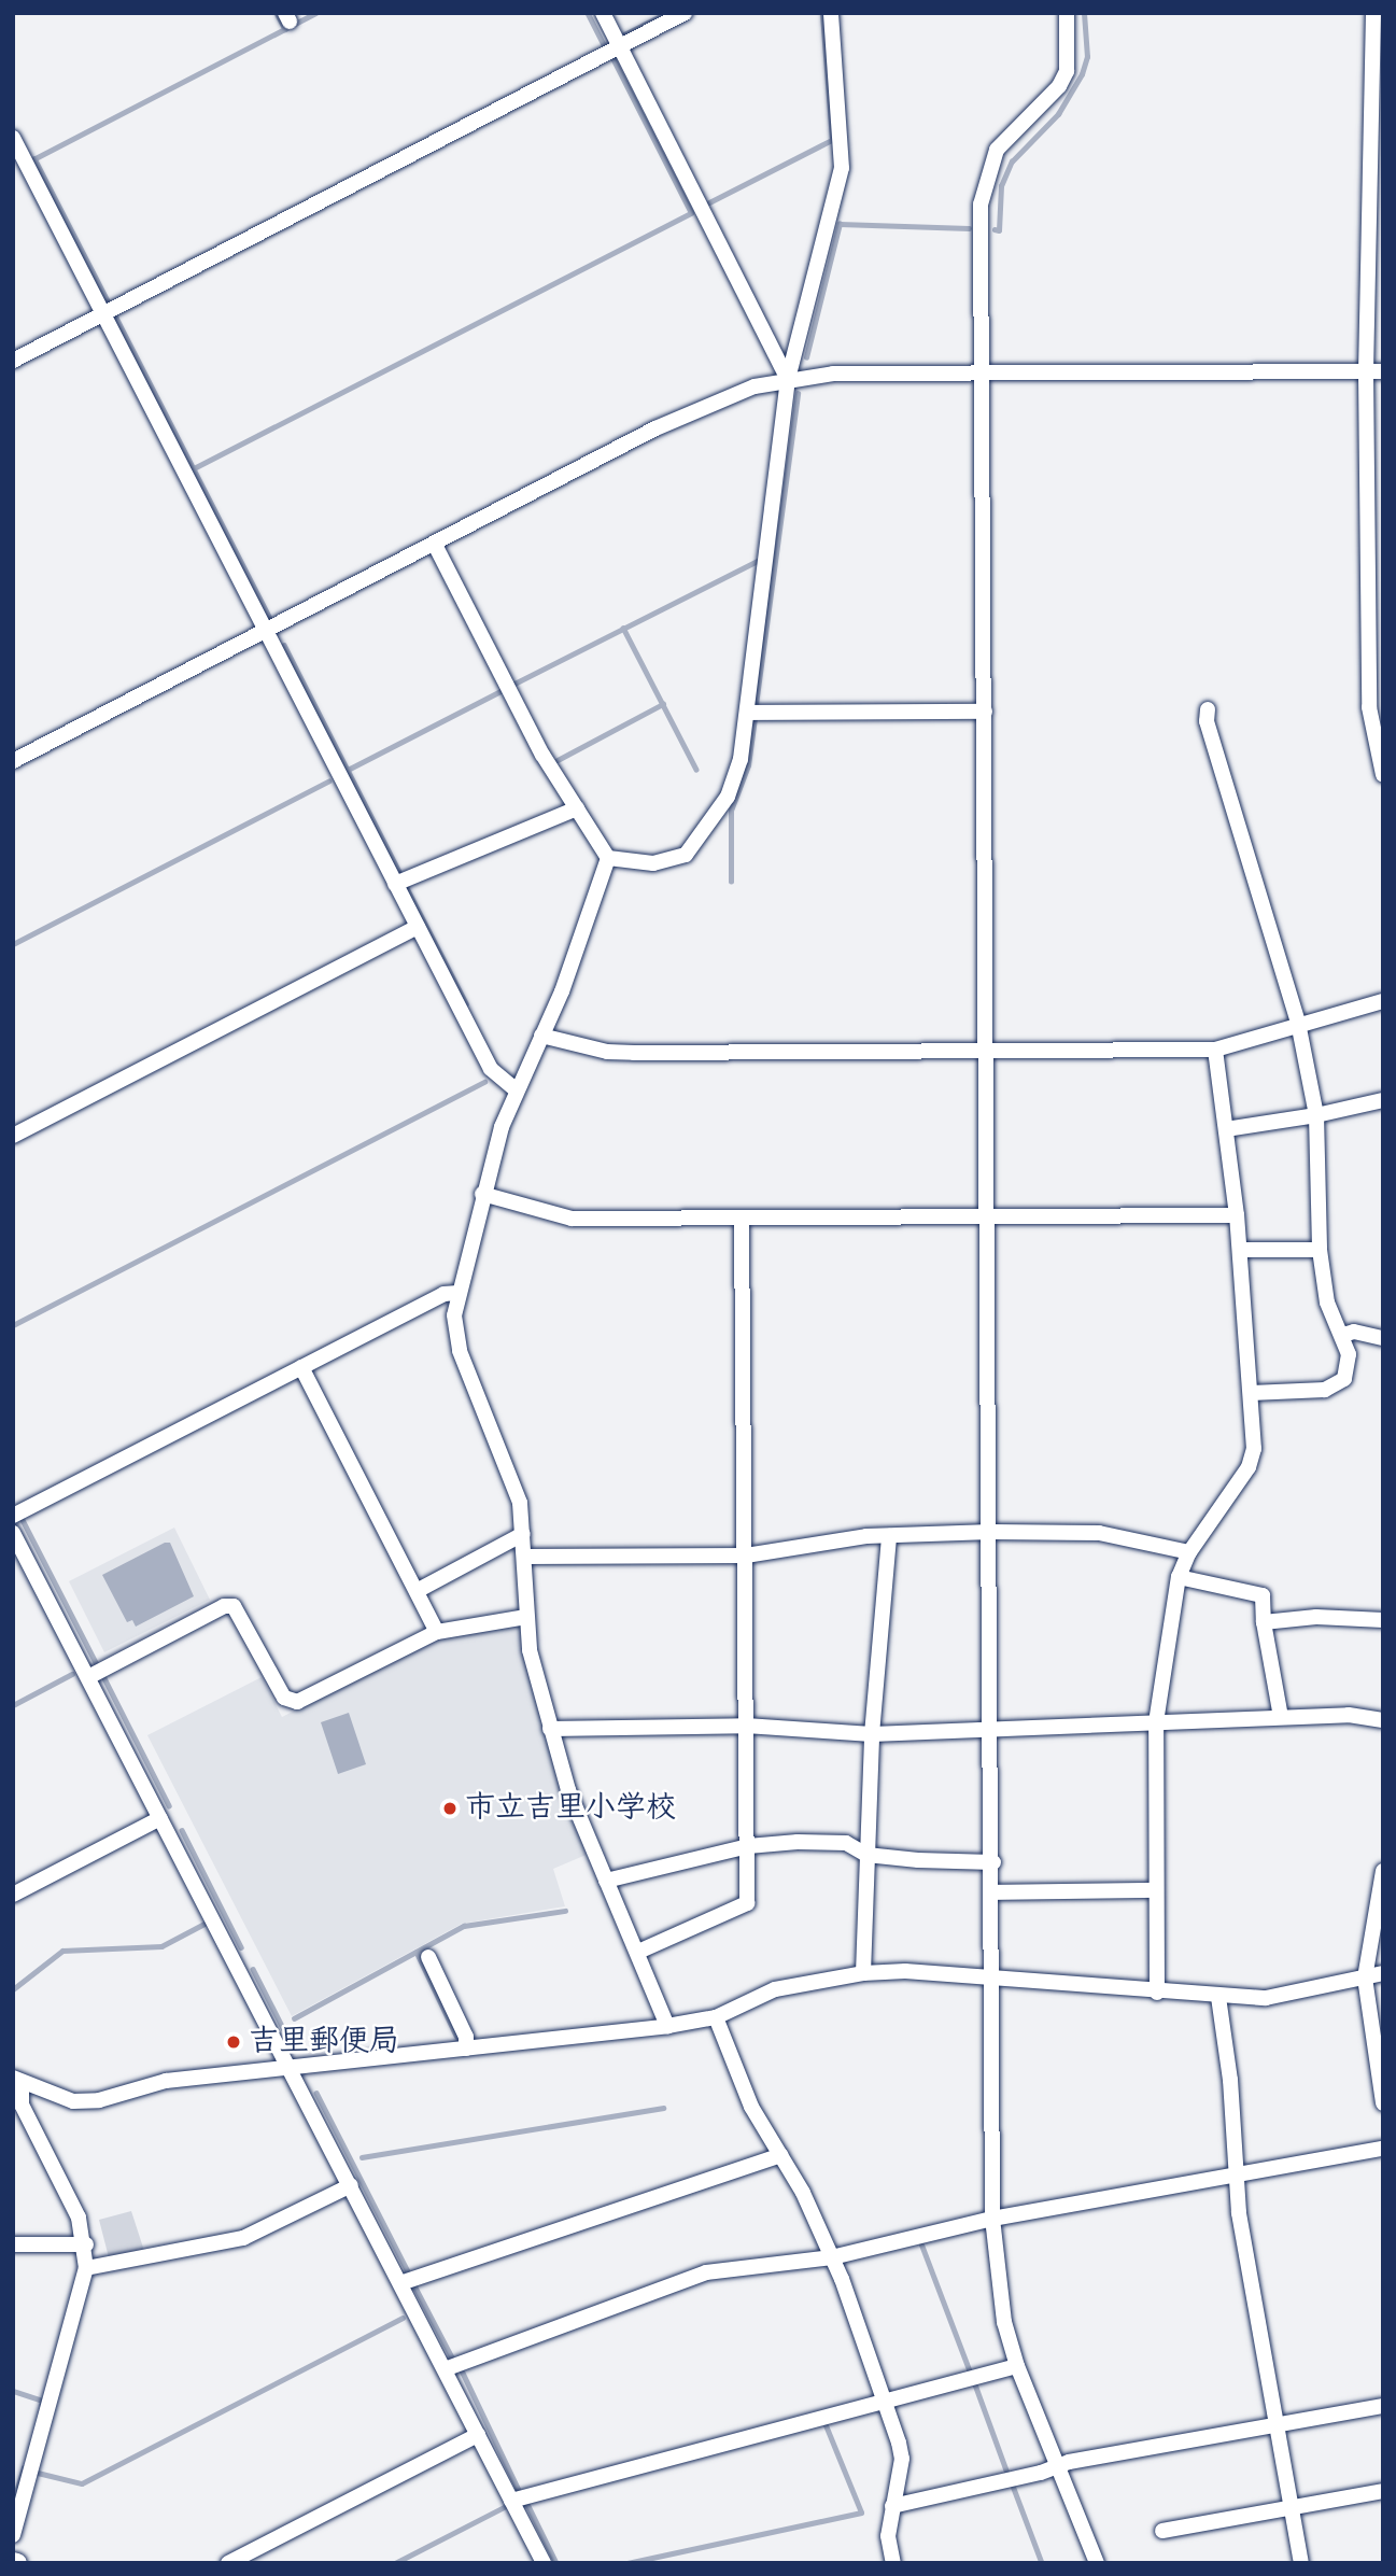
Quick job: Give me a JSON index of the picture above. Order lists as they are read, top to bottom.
{
  "places": ["市立吉里小学校", "吉里郵便局"]
}
